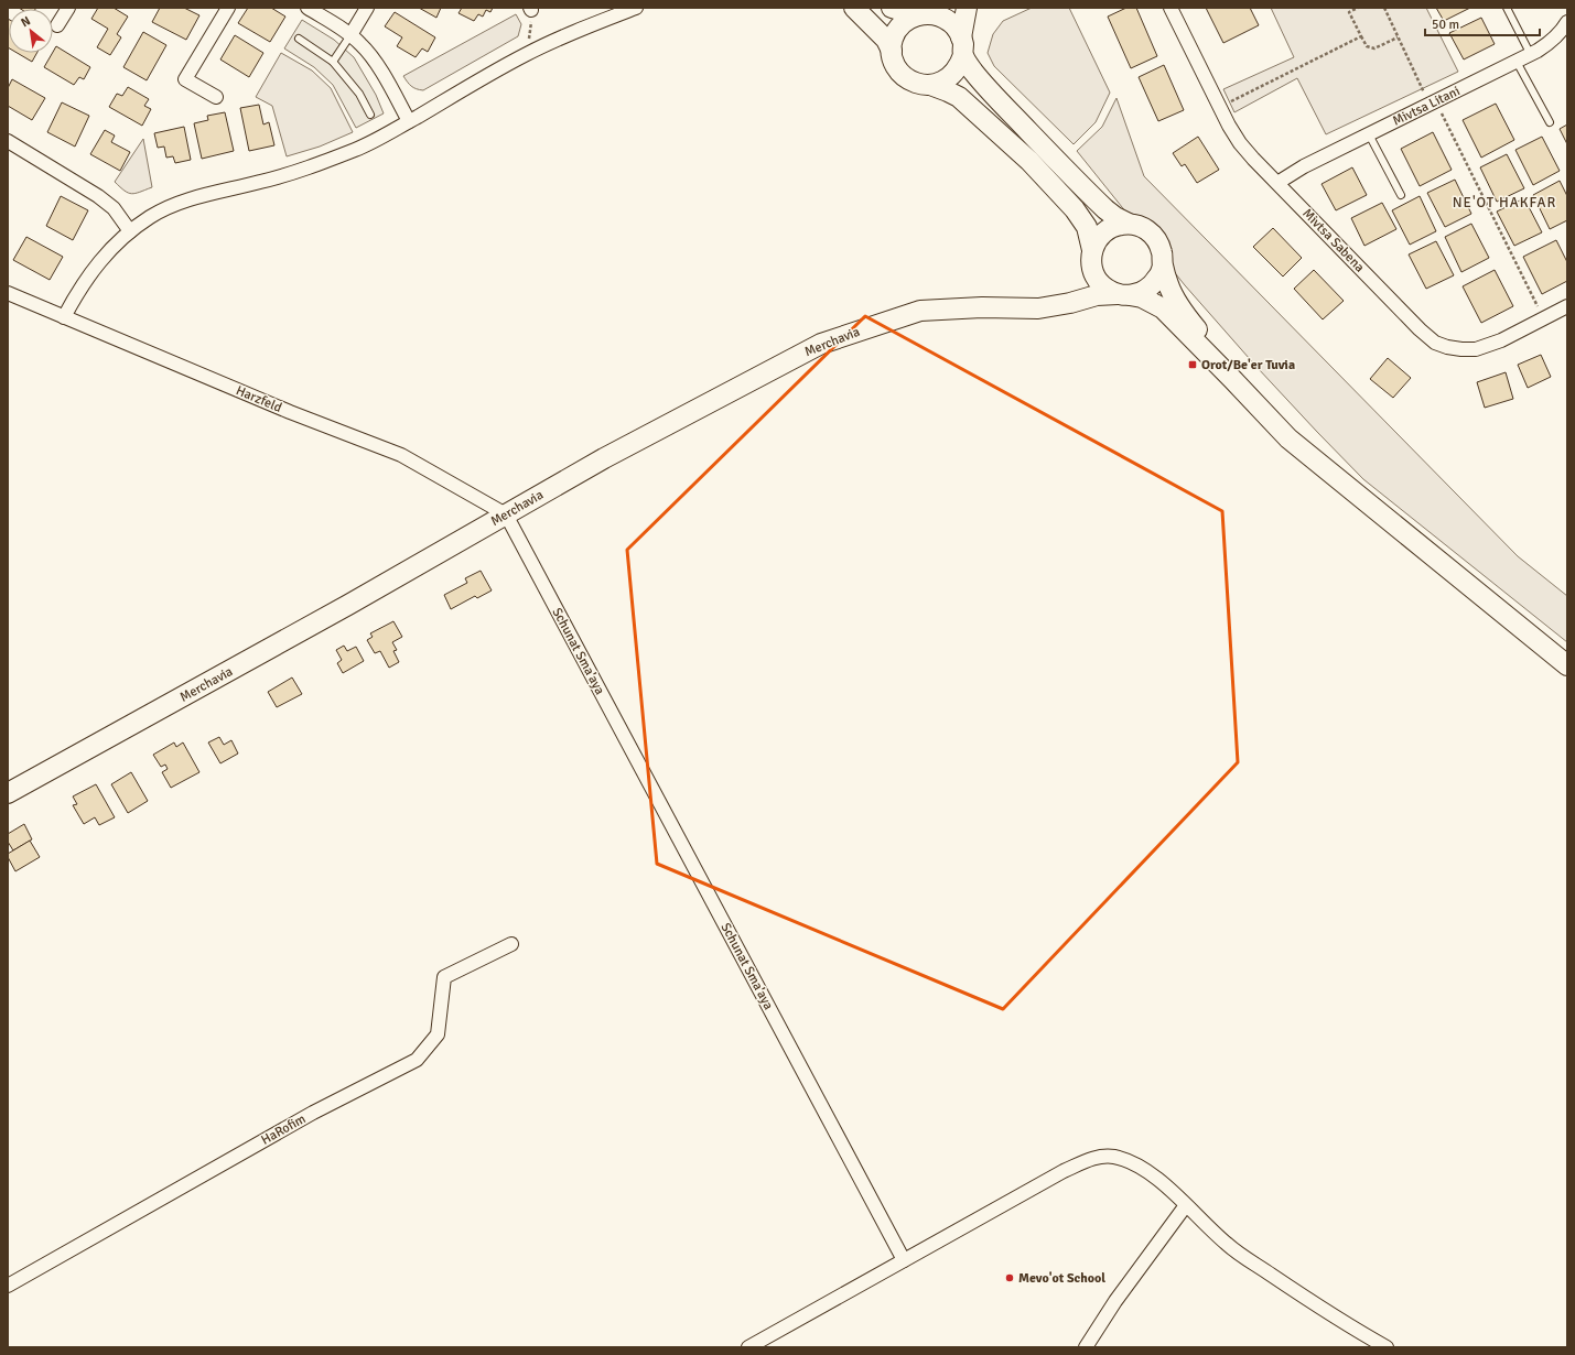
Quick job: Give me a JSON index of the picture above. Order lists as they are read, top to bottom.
{
  "streets": {
    "main road": ["Merchavia"],
    "street": [
      "Mivtsa Litani",
      "Mivtsa Sabena",
      "Harzfeld",
      "Schunat Sma'aya",
      "HaRofim"
    ]
  },
  "crossings": [
    ["Mivtsa Litani", "Mivtsa Sabena"],
    ["Merchavia", "Harzfeld"],
    ["Merchavia", "Schunat Sma'aya"],
    ["Harzfeld", "Schunat Sma'aya"]
  ],
  "districts": ["NE'OT HAKFAR"],
  "places": {
    "transit": ["Orot/Be'er Tuvia"],
    "other": ["Mevo'ot School"]
  },
  "scale_bar": "50 m",
  "north": "top left"
}
